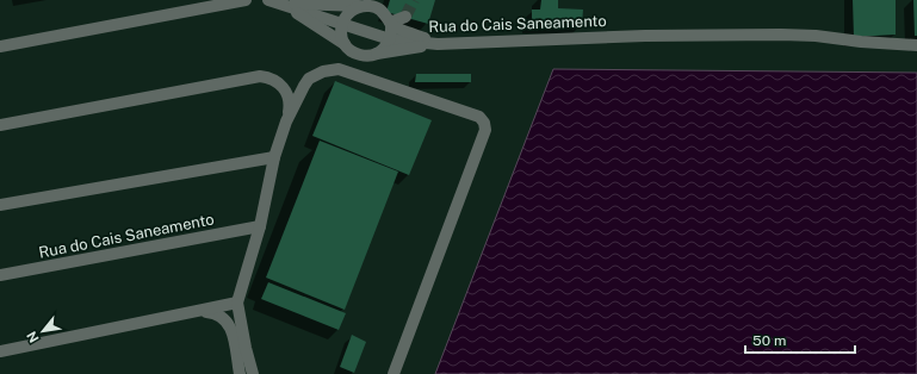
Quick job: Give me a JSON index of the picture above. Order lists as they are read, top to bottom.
{
  "streets": {
    "lane": ["Rua do Cais Saneamento"]
  },
  "scale_bar": "50 m",
  "north": "bottom left"
}
